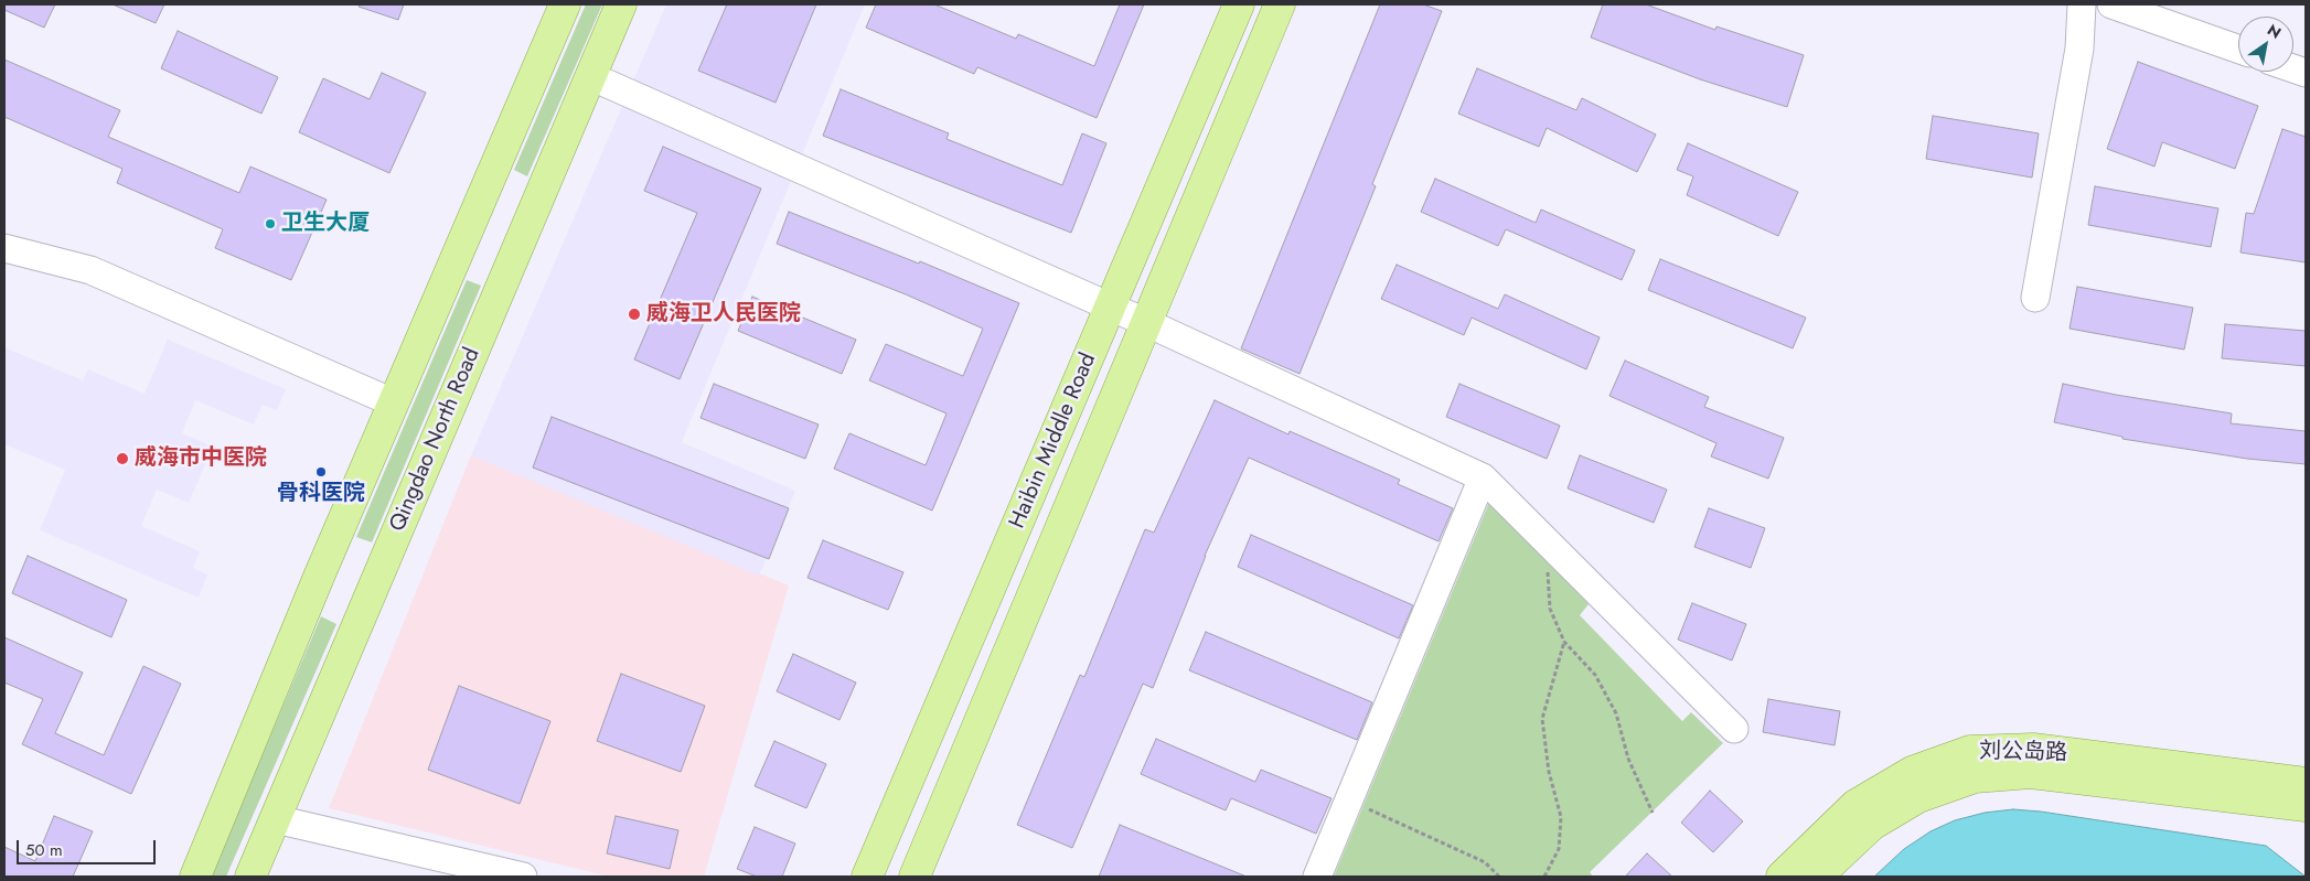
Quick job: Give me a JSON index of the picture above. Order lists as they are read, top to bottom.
{
  "streets": {
    "main road": ["Qingdao North Road", "Haibin Middle Road", "刘公岛路"]
  },
  "places": [
    "卫生大厦",
    "威海卫人民医院",
    "威海市中医院",
    "骨科医院"
  ],
  "scale_bar": "50 m",
  "north": "top right"
}
